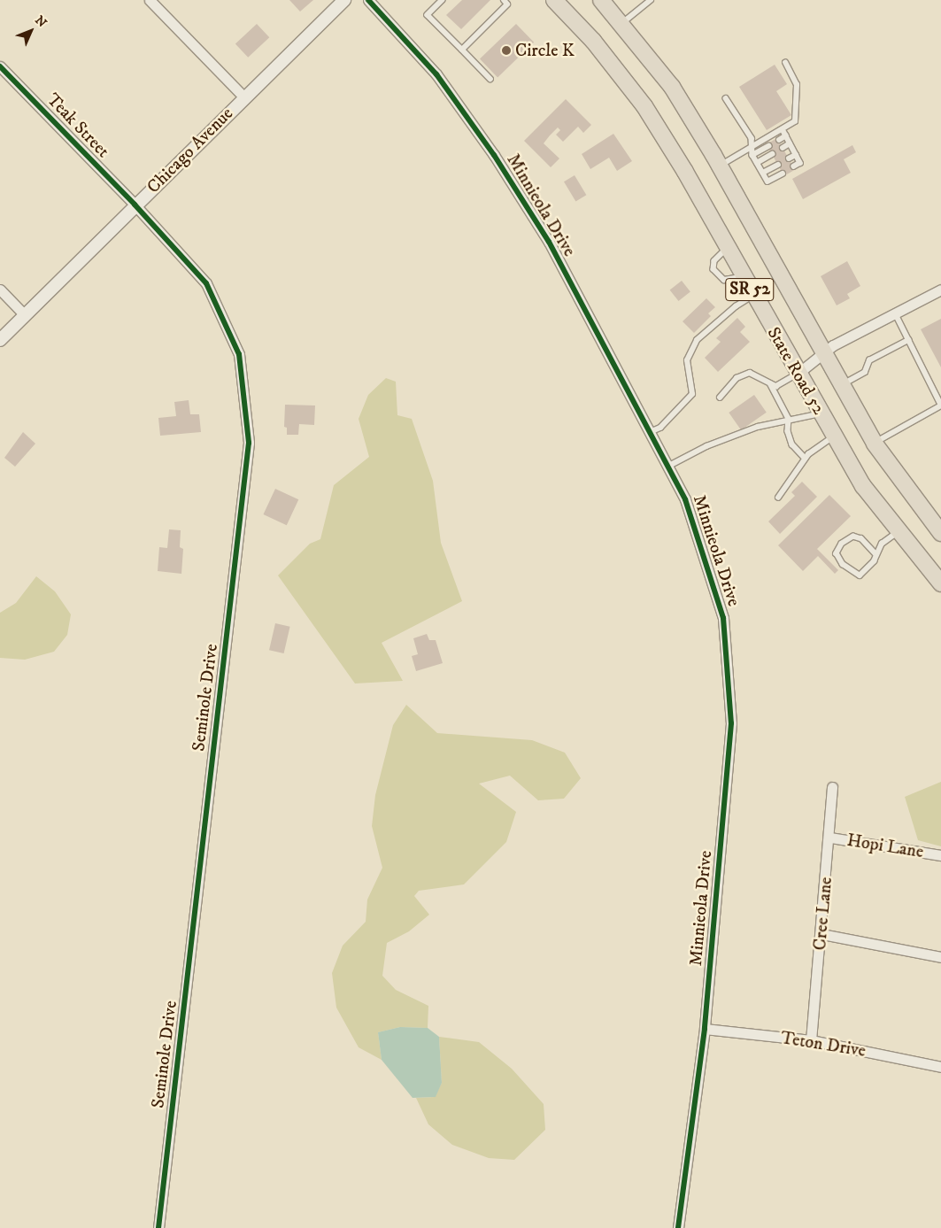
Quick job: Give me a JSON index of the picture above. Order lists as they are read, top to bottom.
{
  "streets": {
    "main road": ["SR 52", "State Road 52"],
    "street": [
      "Teak Street",
      "Chicago Avenue",
      "Minnieola Drive",
      "Seminole Drive",
      "Hopi Lane",
      "Cree Lane",
      "Teton Drive"
    ]
  },
  "crossings": [
    ["Teak Street", "Chicago Avenue"],
    ["Teak Street", "Seminole Drive"],
    ["Chicago Avenue", "Seminole Drive"],
    ["Minnieola Drive", "Teton Drive"],
    ["Hopi Lane", "Cree Lane"],
    ["Cree Lane", "Teton Drive"]
  ],
  "places": ["Circle K"],
  "north": "top right"
}
